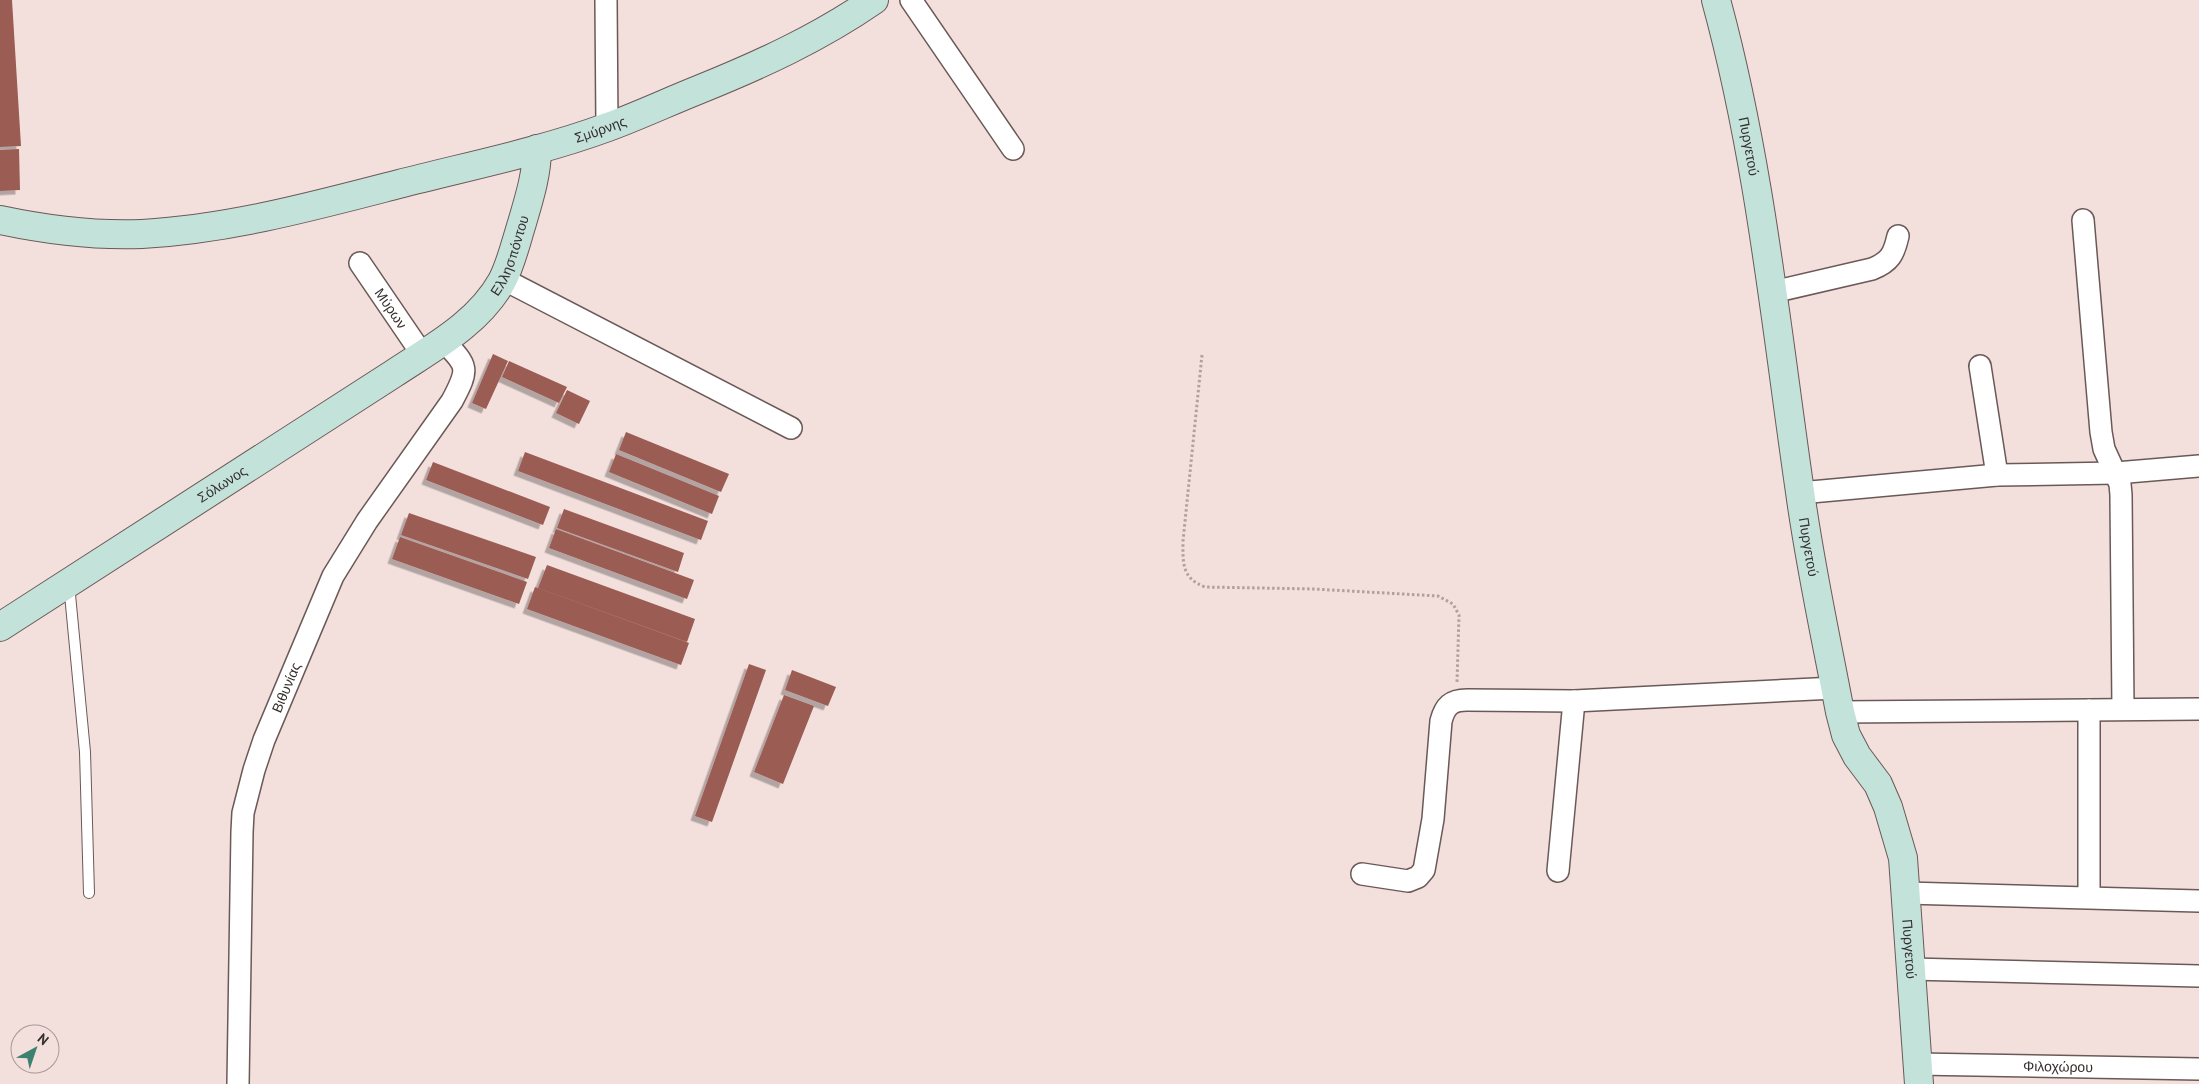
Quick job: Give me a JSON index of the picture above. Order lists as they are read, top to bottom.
{
  "streets": {
    "street": [
      "Σμύρνης",
      "Πυργετού",
      "Ελλησπόντου",
      "Μύρων",
      "Σόλωνος",
      "Βιθυνίας",
      "Φιλοχώρου"
    ]
  },
  "crossings": [
    ["Σμύρνης", "Ελλησπόντου"],
    ["Πυργετού", "Φιλοχώρου"],
    ["Ελλησπόντου", "Μύρων"],
    ["Ελλησπόντου", "Σόλωνος"],
    ["Ελλησπόντου", "Βιθυνίας"],
    ["Μύρων", "Σόλωνος"],
    ["Μύρων", "Βιθυνίας"],
    ["Σόλωνος", "Βιθυνίας"]
  ],
  "north": "top right"
}
